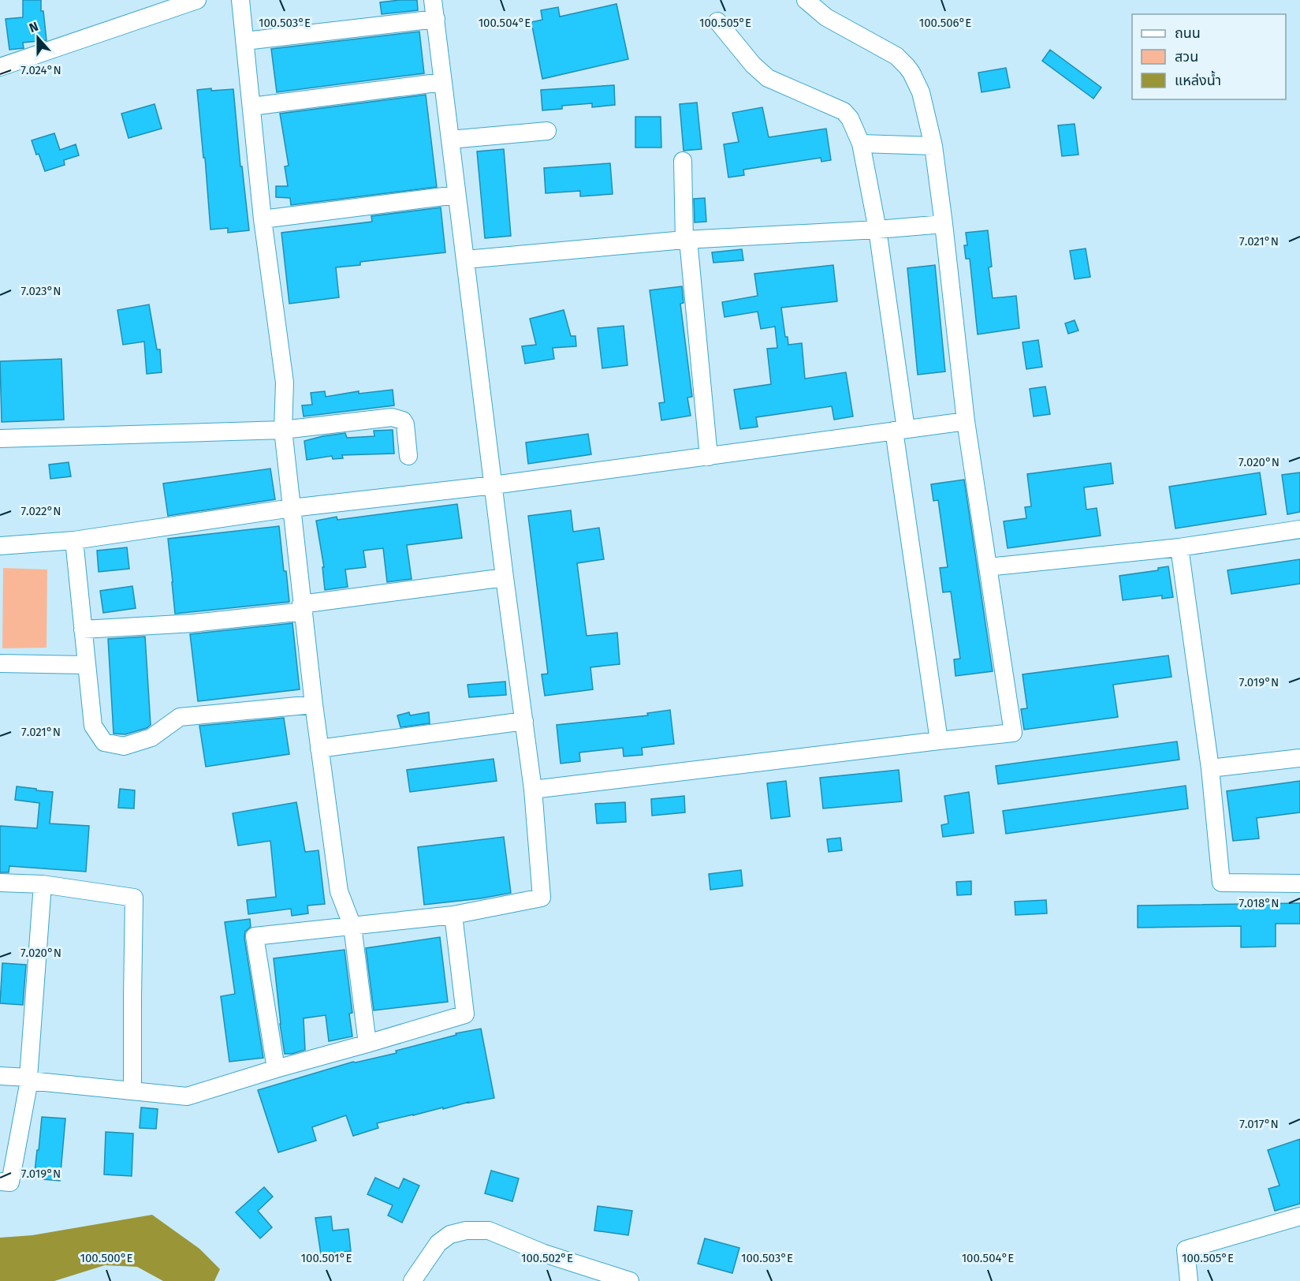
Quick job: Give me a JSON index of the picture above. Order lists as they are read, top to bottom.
{
  "legend": ["ถนน", "สวน", "แหล่งน้ำ"],
  "north": "top",
  "coordinates": [
    "100.503°E",
    "100.504°E",
    "100.505°E",
    "100.506°E",
    "7.024°N",
    "7.021°N",
    "7.023°N",
    "7.020°N",
    "7.022°N",
    "7.019°N",
    "7.018°N",
    "7.017°N",
    "100.500°E",
    "100.501°E",
    "100.502°E"
  ]
}
